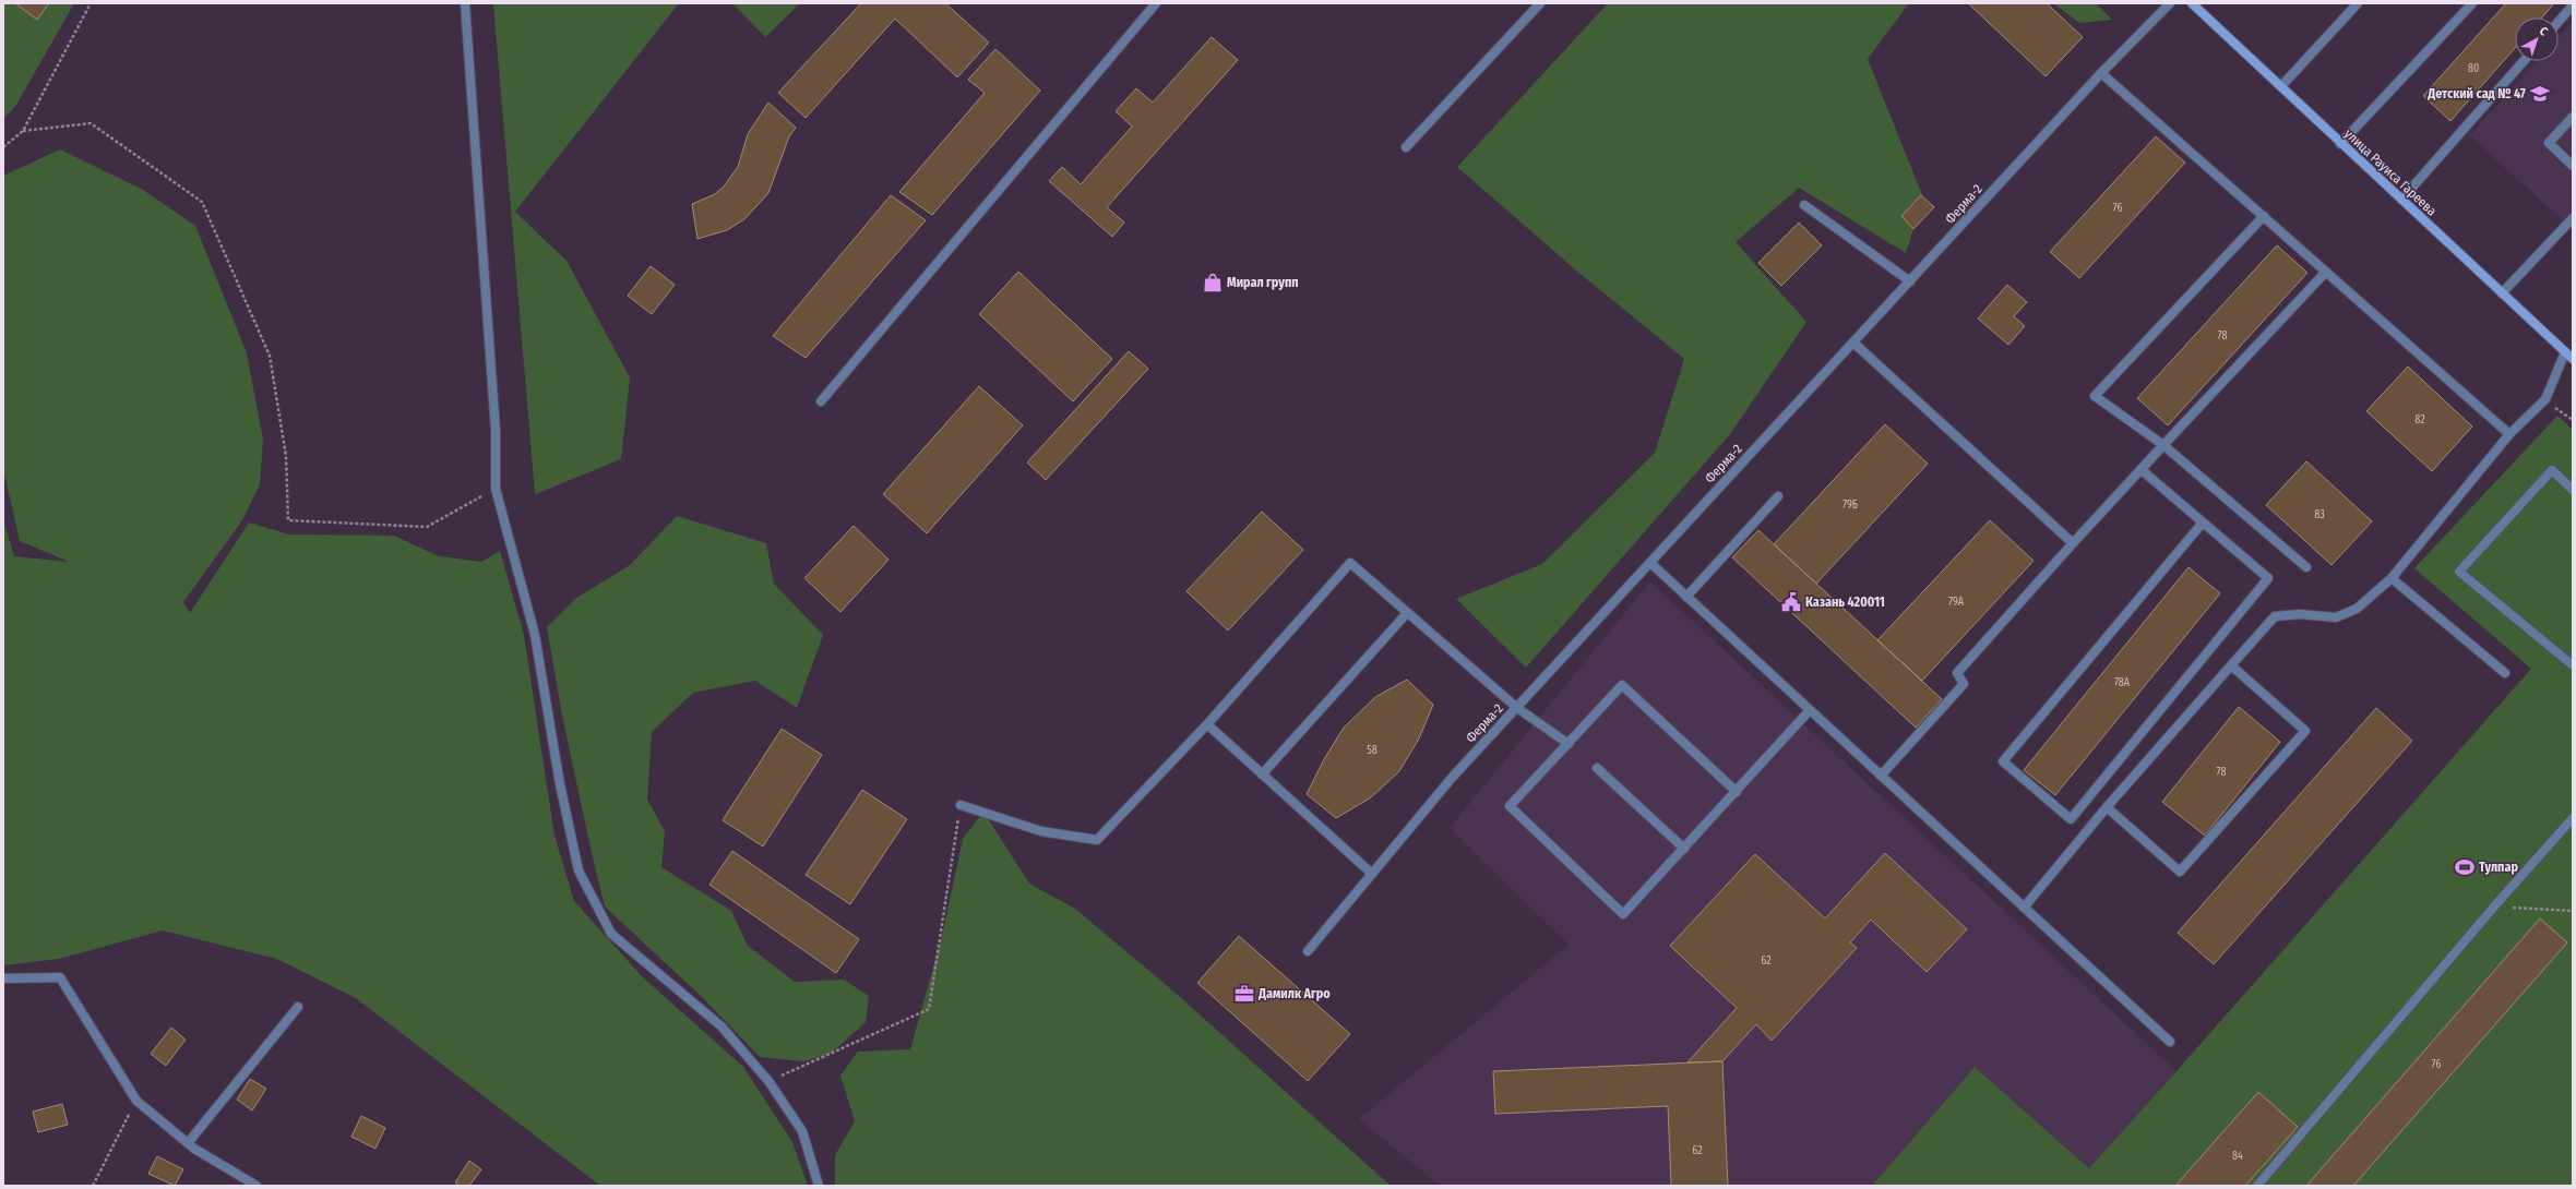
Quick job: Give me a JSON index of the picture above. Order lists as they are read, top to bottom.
{
  "streets": {
    "street": ["улица Рауиса Гареева", "Ферма-2"]
  },
  "places": {
    "school or university": ["Детский сад № 47"],
    "shop": ["Мирал групп"],
    "public building": ["Казань 420011"],
    "sports": ["Тулпар"],
    "office": ["Дамилк Агро"]
  },
  "house_numbers": [
    "80",
    "76",
    "78",
    "82",
    "79Б",
    "83",
    "79А",
    "78А",
    "58",
    "78",
    "62",
    "76",
    "62",
    "84"
  ],
  "north": "top right"
}
